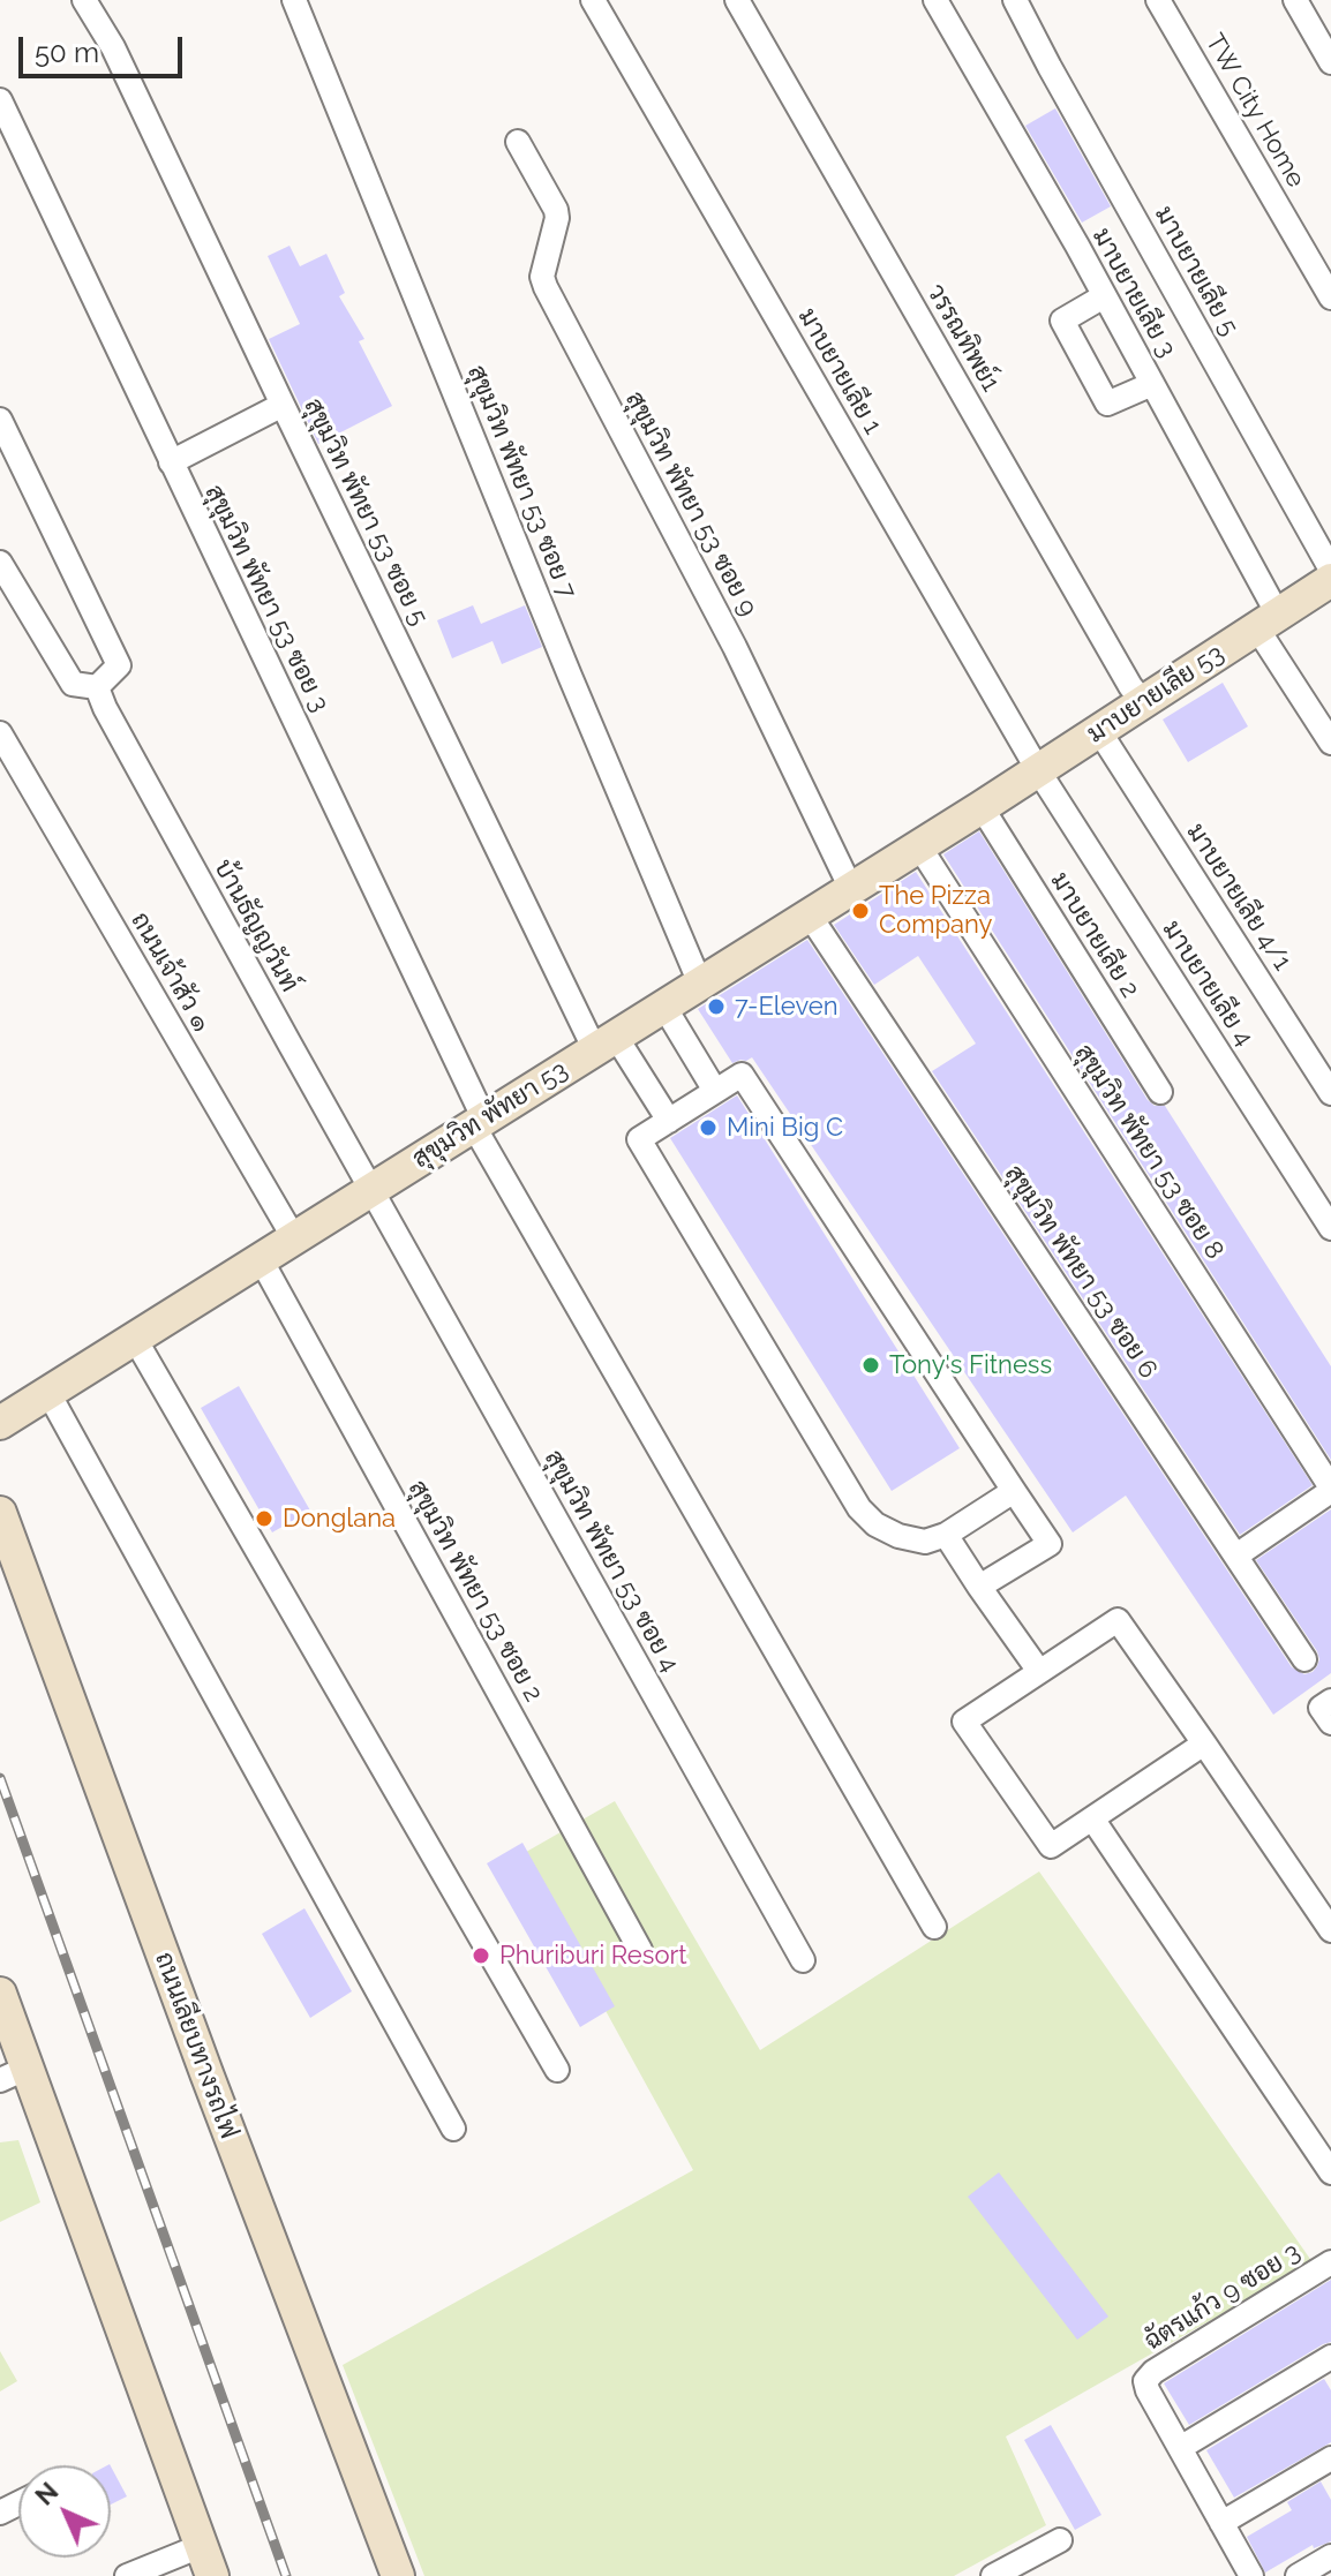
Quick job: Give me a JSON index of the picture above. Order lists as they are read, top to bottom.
{
  "streets": {
    "street": [
      "TW City Home",
      "มาบยายเลีย 5",
      "มาบยายเลีย 3",
      "วรรณทิพย์1",
      "มาบยายเลีย 1",
      "สุขุมวิท พัทยา 53 ซอย 7",
      "สุขุมวิท พัทยา 53 ซอย 9",
      "สุขุมวิท พัทยา 53 ซอย 5",
      "สุขุมวิท พัทยา 53 ซอย 3",
      "มาบยายเลีย 53",
      "มาบยายเลีย 4/1",
      "บ้านธัญญวันท์",
      "มาบยายเลีย 2",
      "ถนนเจ้าสัว ๑",
      "มาบยายเลีย 4",
      "สุขุมวิท พัทยา 53",
      "สุขุมวิท พัทยา 53 ซอย 8",
      "สุขุมวิท พัทยา 53 ซอย 6",
      "สุขุมวิท พัทยา 53 ซอย 4",
      "สุขุมวิท พัทยา 53 ซอย 2",
      "ถนนเลียบทางรถไฟ",
      "ฉัตรแก้ว 9 ซอย 3"
    ]
  },
  "crossings": [
    ["มาบยายเลีย 3", "มาบยายเลีย 53"],
    ["วรรณทิพย์1", "มาบยายเลีย 53"],
    ["มาบยายเลีย 1", "มาบยายเลีย 53"],
    ["มาบยายเลีย 1", "มาบยายเลีย 4"],
    ["สุขุมวิท พัทยา 53 ซอย 7", "สุขุมวิท พัทยา 53"],
    ["สุขุมวิท พัทยา 53 ซอย 9", "สุขุมวิท พัทยา 53"],
    ["สุขุมวิท พัทยา 53 ซอย 5", "สุขุมวิท พัทยา 53"],
    ["สุขุมวิท พัทยา 53 ซอย 3", "สุขุมวิท พัทยา 53"],
    ["มาบยายเลีย 53", "มาบยายเลีย 4/1"],
    ["มาบยายเลีย 53", "มาบยายเลีย 2"],
    ["มาบยายเลีย 53", "มาบยายเลีย 4"],
    ["มาบยายเลีย 53", "สุขุมวิท พัทยา 53"],
    ["บ้านธัญญวันท์", "สุขุมวิท พัทยา 53"],
    ["บ้านธัญญวันท์", "สุขุมวิท พัทยา 53 ซอย 4"],
    ["มาบยายเลีย 2", "สุขุมวิท พัทยา 53"],
    ["ถนนเจ้าสัว ๑", "สุขุมวิท พัทยา 53"],
    ["สุขุมวิท พัทยา 53", "สุขุมวิท พัทยา 53 ซอย 8"],
    ["สุขุมวิท พัทยา 53", "สุขุมวิท พัทยา 53 ซอย 6"],
    ["สุขุมวิท พัทยา 53", "สุขุมวิท พัทยา 53 ซอย 4"],
    ["สุขุมวิท พัทยา 53", "สุขุมวิท พัทยา 53 ซอย 2"]
  ],
  "places": [
    "The Pizza Company",
    "7-Eleven",
    "Mini Big C",
    "Tony's Fitness",
    "Donglana",
    "Phuriburi Resort"
  ],
  "scale_bar": "50 m",
  "north": "top left"
}
